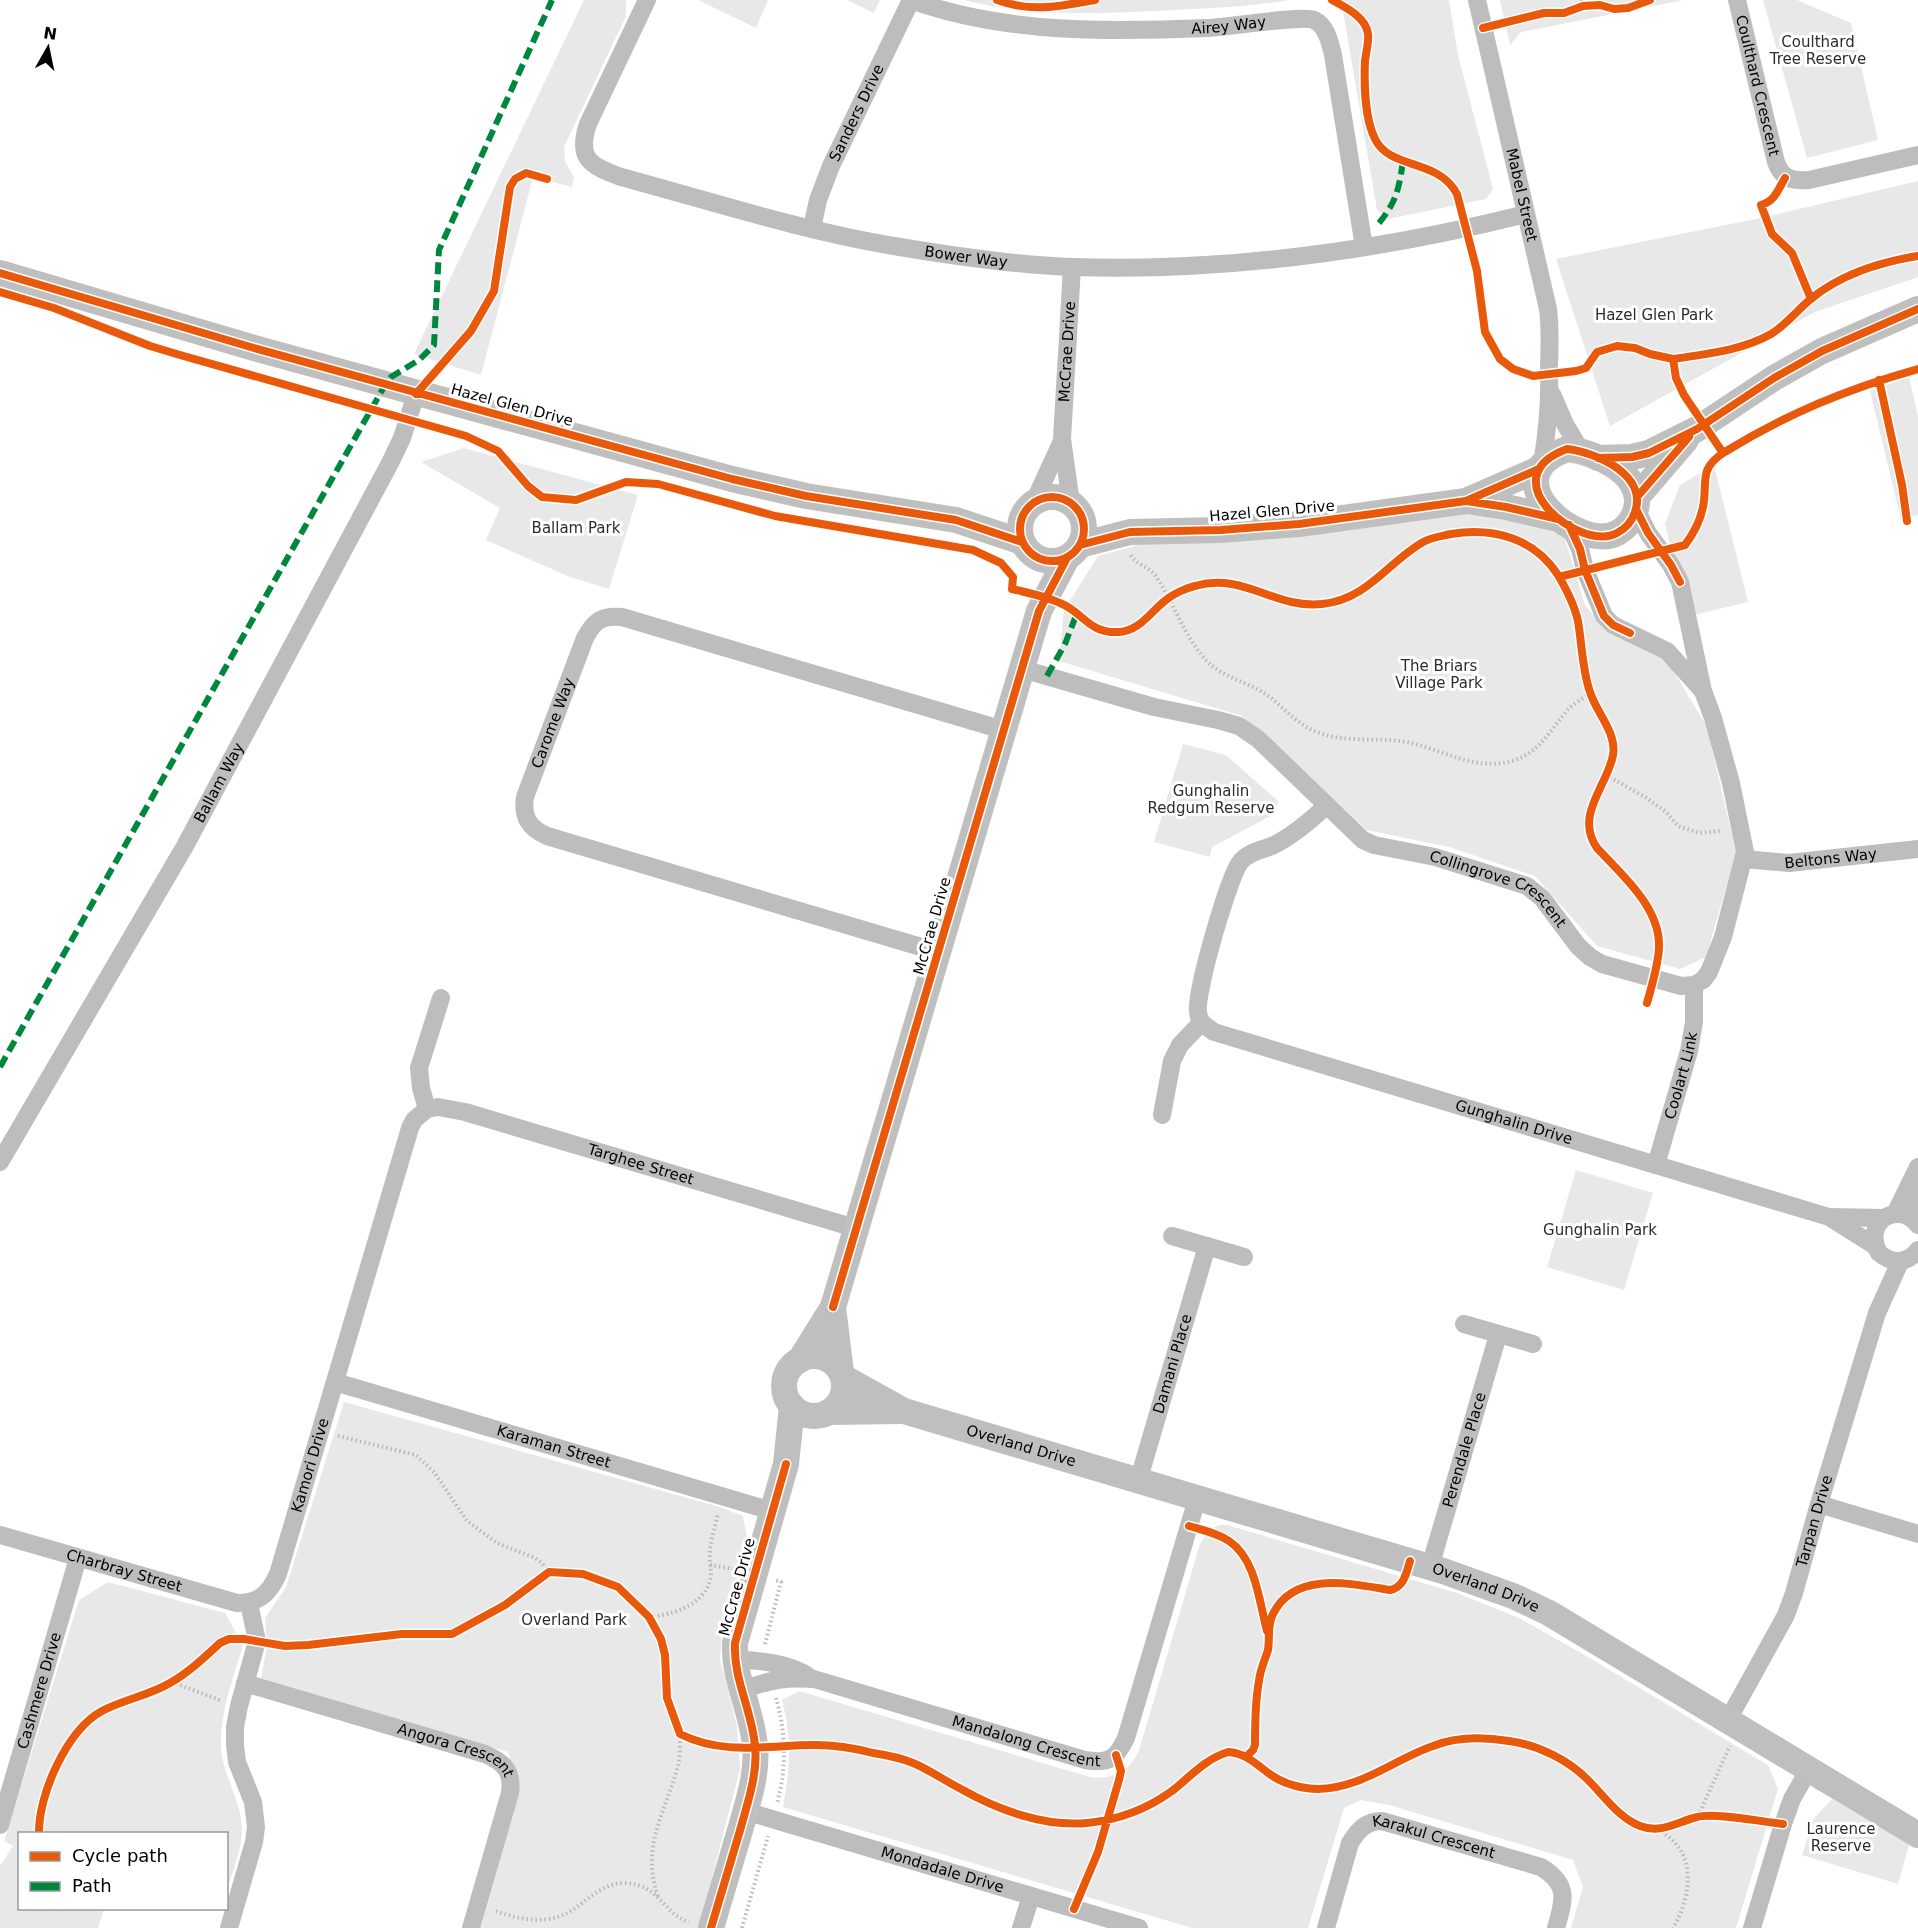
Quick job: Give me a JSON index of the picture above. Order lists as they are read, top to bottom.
{
  "streets": {
    "street": [
      "Airey Way",
      "Coulthard Crescent",
      "Sanders Drive",
      "Mabel Street",
      "Bower Way",
      "McCrae Drive",
      "Hazel Glen Drive",
      "Carome Way",
      "Ballam Way",
      "Beltons Way",
      "Collingrove Crescent",
      "Coolart Link",
      "Gunghalin Drive",
      "Targhee Street",
      "Damani Place",
      "Overland Drive",
      "Karaman Street",
      "Perendale Place",
      "Kamori Drive",
      "Tarpan Drive",
      "Charbray Street",
      "Cashmere Drive",
      "Mandalong Crescent",
      "Angora Crescent",
      "Karakul Crescent",
      "Mondadale Drive"
    ]
  },
  "crossings": [
    ["Airey Way", "Sanders Drive"],
    ["Airey Way", "Bower Way"],
    ["Sanders Drive", "Bower Way"],
    ["Mabel Street", "Bower Way"],
    ["Mabel Street", "Hazel Glen Drive"],
    ["Bower Way", "McCrae Drive"],
    ["McCrae Drive", "Hazel Glen Drive"],
    ["McCrae Drive", "Carome Way"],
    ["McCrae Drive", "Collingrove Crescent"],
    ["McCrae Drive", "Targhee Street"],
    ["McCrae Drive", "Overland Drive"],
    ["McCrae Drive", "Karaman Street"],
    ["McCrae Drive", "Mandalong Crescent"],
    ["McCrae Drive", "Mondadale Drive"],
    ["Hazel Glen Drive", "Ballam Way"],
    ["Collingrove Crescent", "Coolart Link"],
    ["Coolart Link", "Gunghalin Drive"],
    ["Gunghalin Drive", "Tarpan Drive"],
    ["Targhee Street", "Kamori Drive"],
    ["Damani Place", "Overland Drive"],
    ["Overland Drive", "Perendale Place"],
    ["Overland Drive", "Tarpan Drive"],
    ["Overland Drive", "Mandalong Crescent"],
    ["Karaman Street", "Kamori Drive"],
    ["Kamori Drive", "Charbray Street"],
    ["Charbray Street", "Cashmere Drive"]
  ],
  "parks": [
    "Coulthard Tree Reserve",
    "Hazel Glen Park",
    "Ballam Park",
    "The Briars Village Park",
    "Gunghalin Redgum Reserve",
    "Gunghalin Park",
    "Overland Park",
    "Laurence Reserve"
  ],
  "legend": ["Cycle path", "Path"],
  "north": "top"
}
